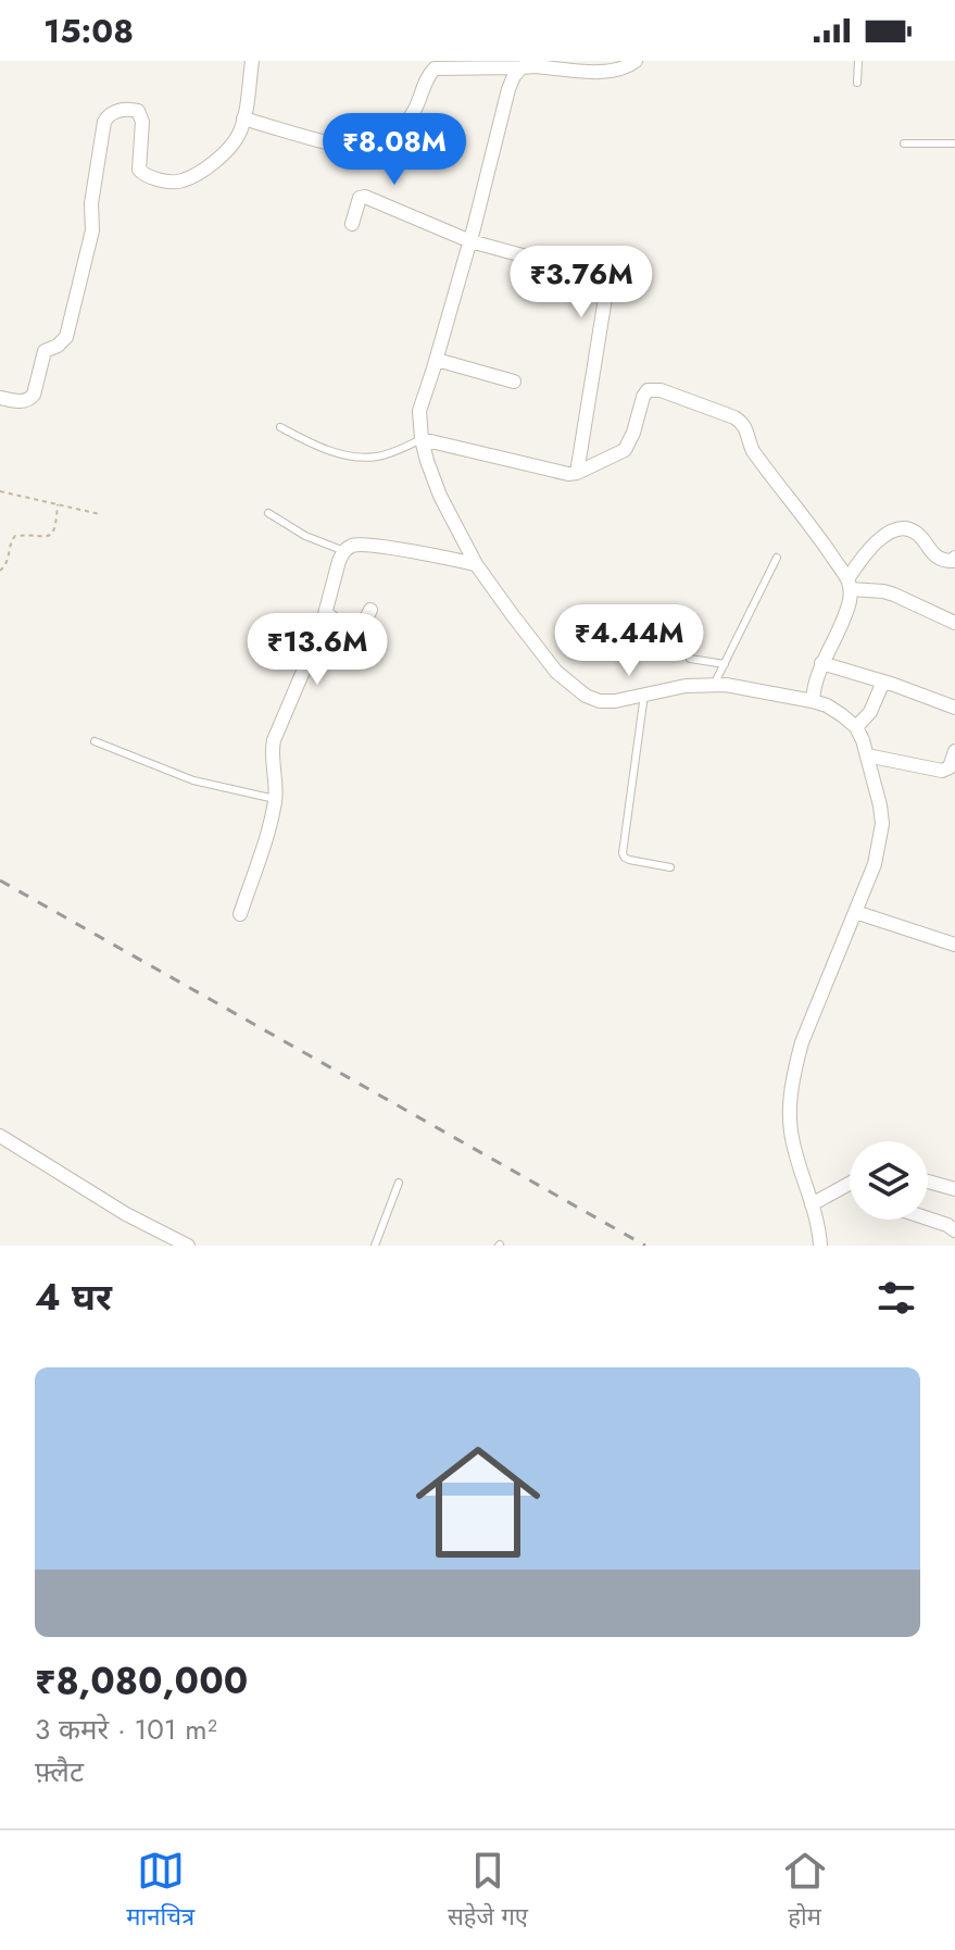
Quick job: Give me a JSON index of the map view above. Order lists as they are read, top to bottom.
{
  "page": {
    "status": "15:08",
    "price": [
      "₹8.08M",
      "₹3.76M",
      "₹4.44M",
      "₹13.6M"
    ],
    "heading": "4 घर",
    "list": [
      {
        "name": "₹8,080,000",
        "note": "3 कमरे · 101 m² · फ़्लैट"
      }
    ],
    "tabs": ["मानचित्र", "सहेजे गए", "होम"]
  }
}
